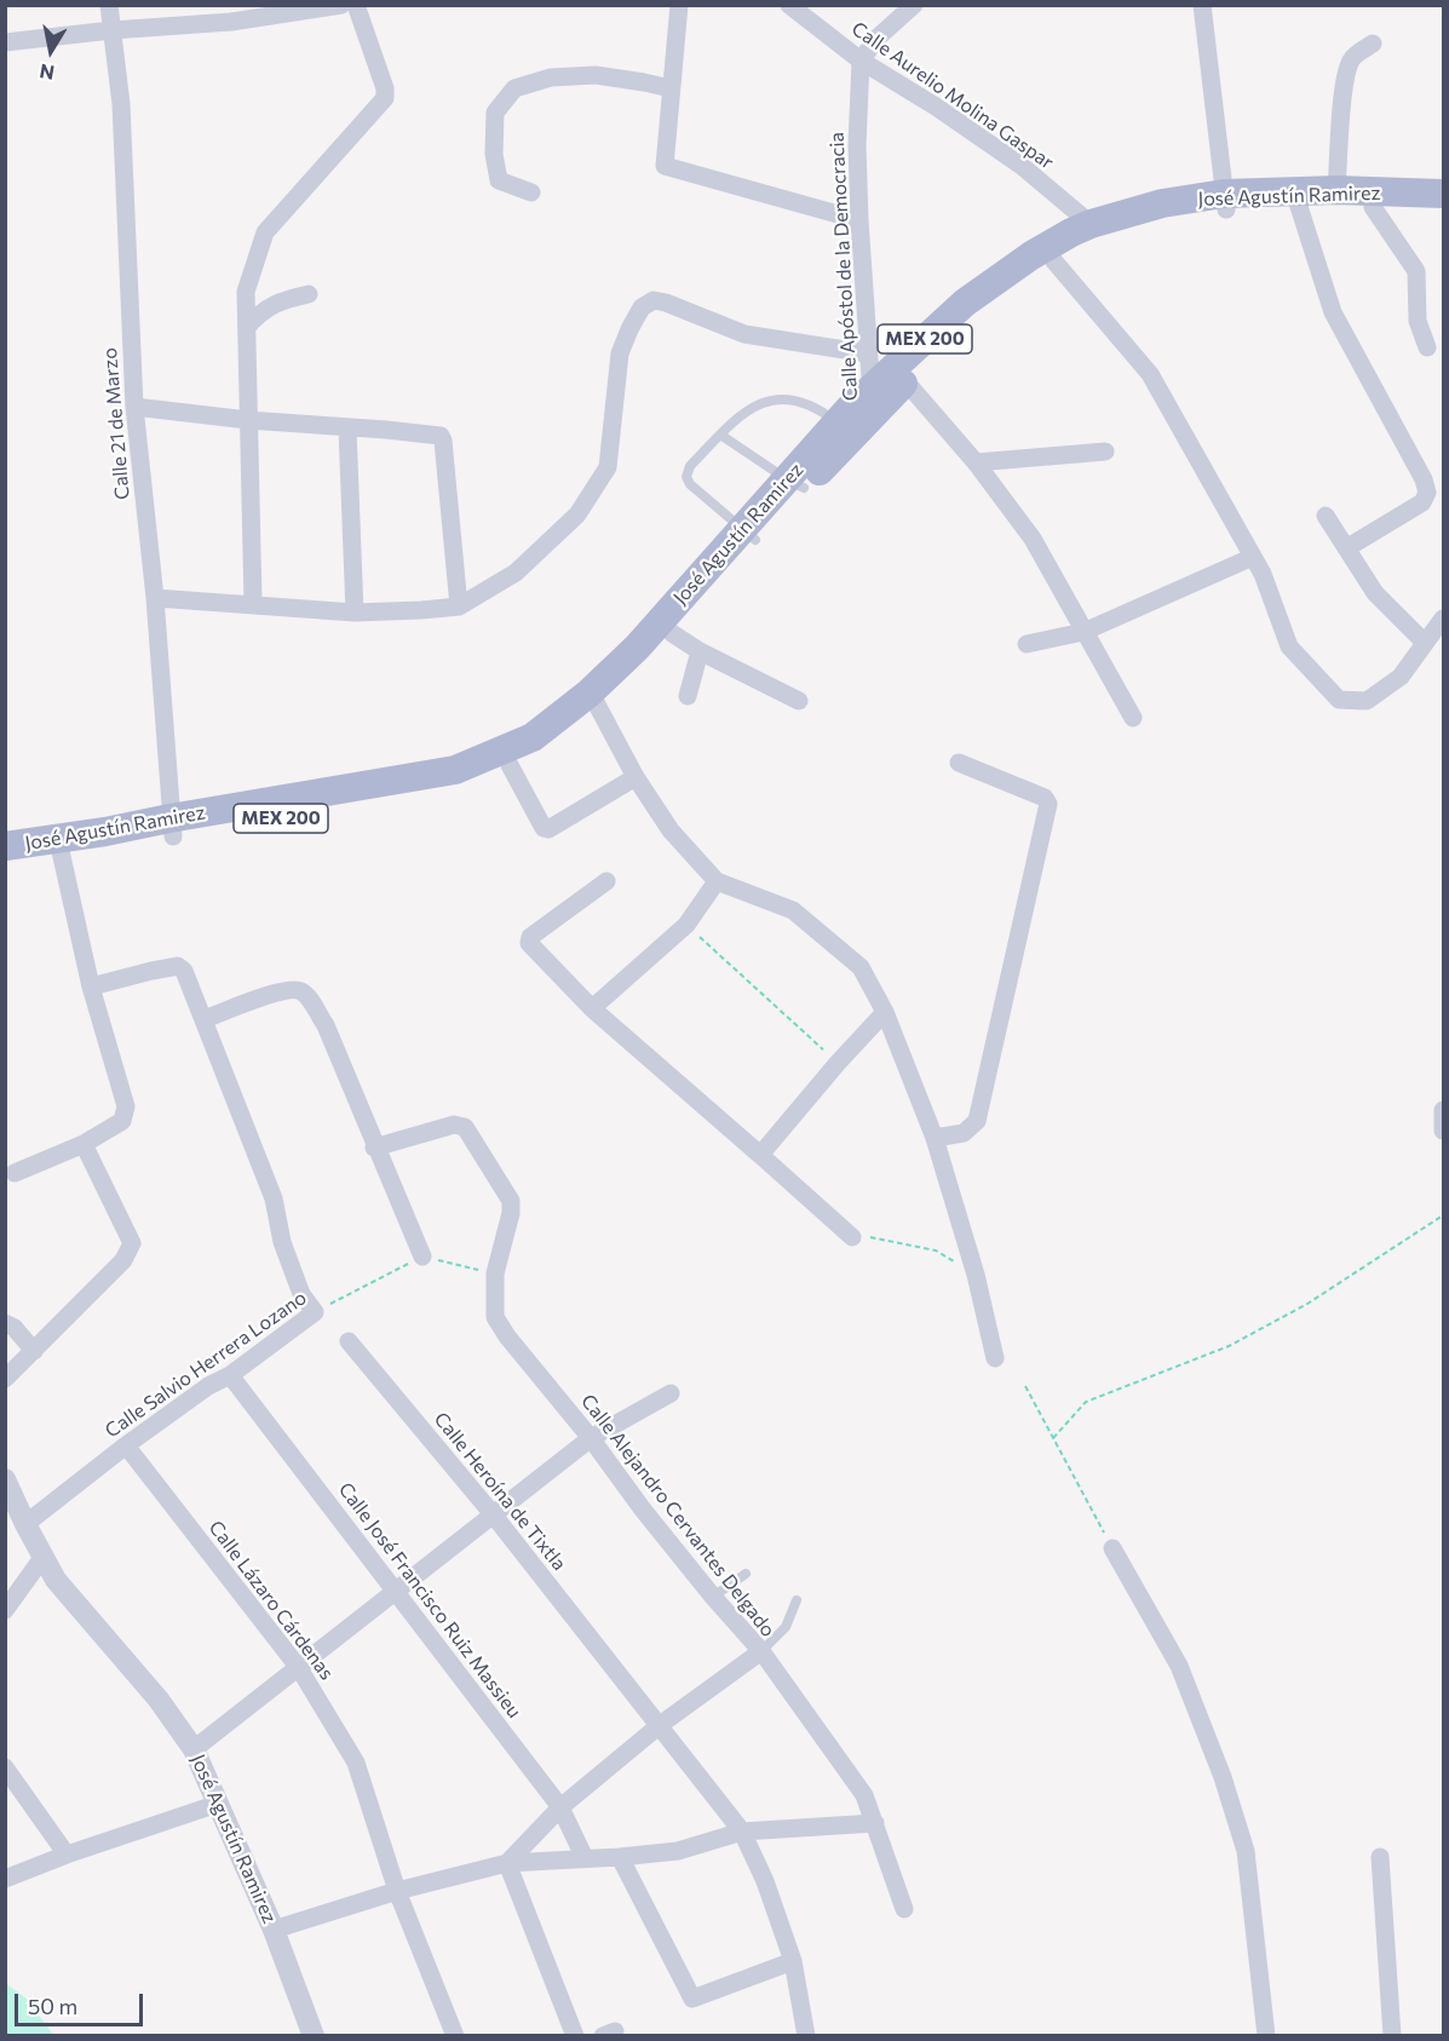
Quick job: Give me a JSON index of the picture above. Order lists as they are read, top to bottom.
{
  "streets": {
    "main road": ["José Agustín Ramirez", "MEX 200"],
    "street": [
      "Calle Aurelio Molina Gaspar",
      "Calle Apóstol de la Democracia",
      "Calle 21 de Marzo",
      "Calle Salvio Herrera Lozano",
      "Calle Heroína de Tixtla",
      "Calle Alejandro Cervantes Delgado",
      "Calle Lázaro Cárdenas",
      "Calle José Francisco Ruiz Massieu"
    ]
  },
  "crossings": [
    ["Calle Aurelio Molina Gaspar", "José Agustín Ramirez"],
    ["Calle Aurelio Molina Gaspar", "Calle Apóstol de la Democracia"],
    ["José Agustín Ramirez", "Calle Apóstol de la Democracia"],
    ["José Agustín Ramirez", "Calle 21 de Marzo"],
    ["José Agustín Ramirez", "Calle Salvio Herrera Lozano"],
    ["Calle Salvio Herrera Lozano", "Calle Lázaro Cárdenas"],
    ["Calle Salvio Herrera Lozano", "Calle José Francisco Ruiz Massieu"],
    ["Calle Heroína de Tixtla", "Calle Alejandro Cervantes Delgado"],
    ["Calle Alejandro Cervantes Delgado", "Calle José Francisco Ruiz Massieu"]
  ],
  "scale_bar": "50 m",
  "north": "bottom"
}
